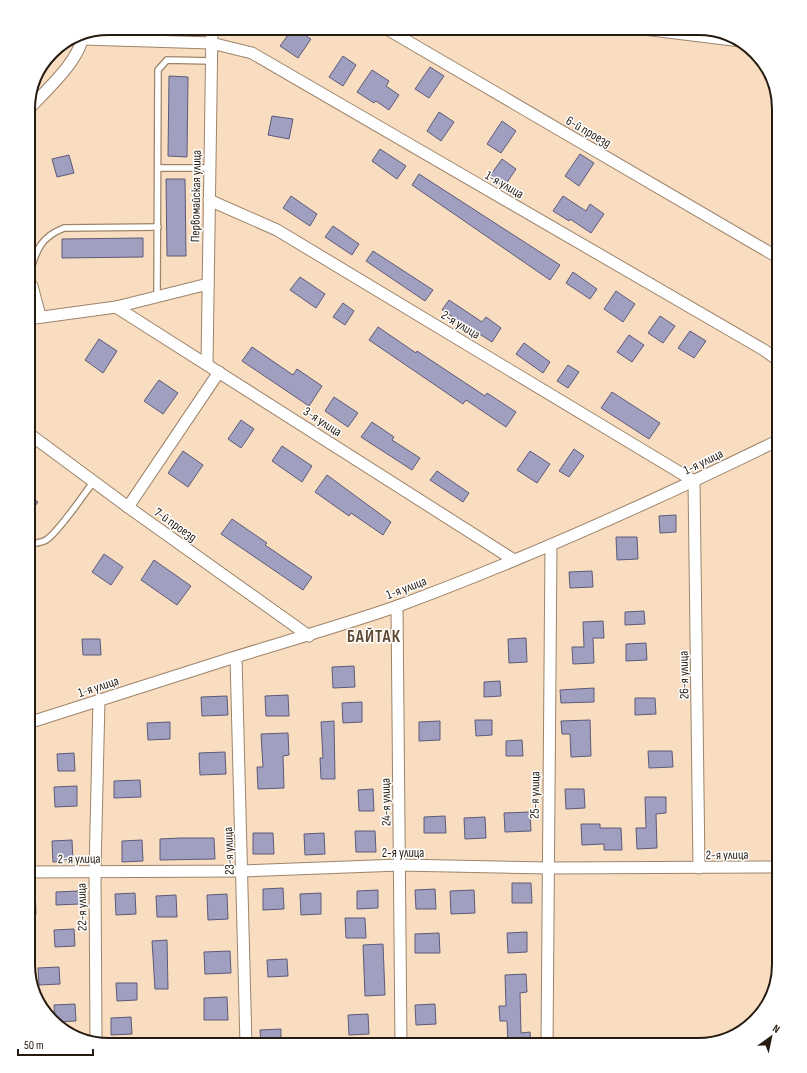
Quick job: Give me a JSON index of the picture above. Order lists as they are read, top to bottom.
{
  "streets": {
    "street": [
      "6-й проезд",
      "1-я улица",
      "Первомайская улица",
      "2-я улица",
      "3-я улица",
      "7-й проезд",
      "26-я улица",
      "25-я улица",
      "24-я улица",
      "23-я улица",
      "22-я улица"
    ]
  },
  "crossings": [
    ["1-я улица", "Первомайская улица"],
    ["1-я улица", "2-я улица"],
    ["1-я улица", "3-я улица"],
    ["1-я улица", "7-й проезд"],
    ["1-я улица", "26-я улица"],
    ["1-я улица", "25-я улица"],
    ["1-я улица", "24-я улица"],
    ["1-я улица", "23-я улица"],
    ["1-я улица", "22-я улица"],
    ["Первомайская улица", "2-я улица"],
    ["Первомайская улица", "3-я улица"],
    ["2-я улица", "26-я улица"],
    ["2-я улица", "25-я улица"],
    ["2-я улица", "24-я улица"],
    ["2-я улица", "23-я улица"],
    ["2-я улица", "22-я улица"]
  ],
  "districts": ["БАЙТАК"],
  "scale_bar": "50 m",
  "north": "top right"
}
